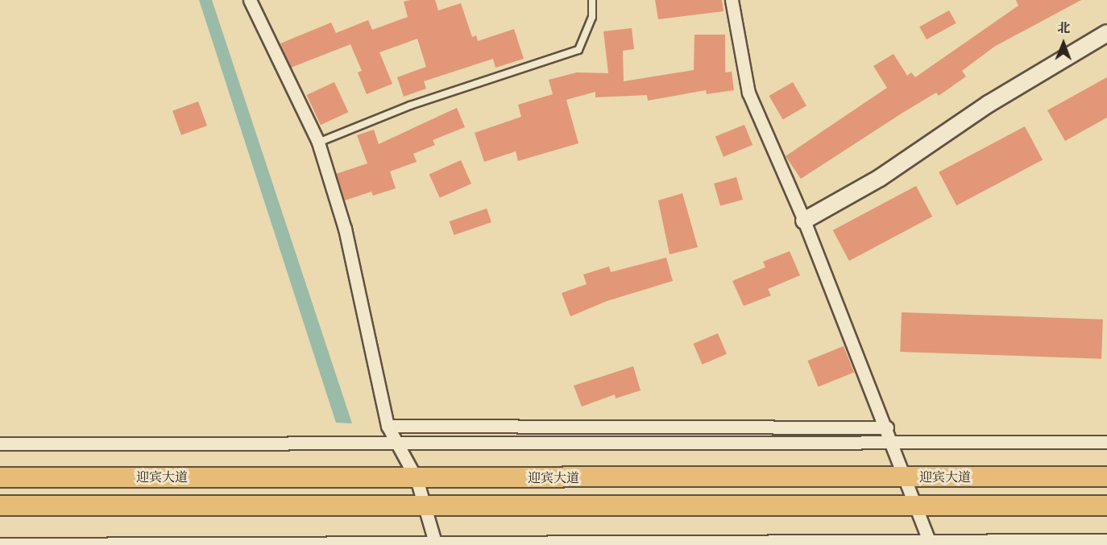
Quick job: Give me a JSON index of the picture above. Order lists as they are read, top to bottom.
{
  "streets": {
    "main road": ["迎宾大道"]
  },
  "north": "top"
}
